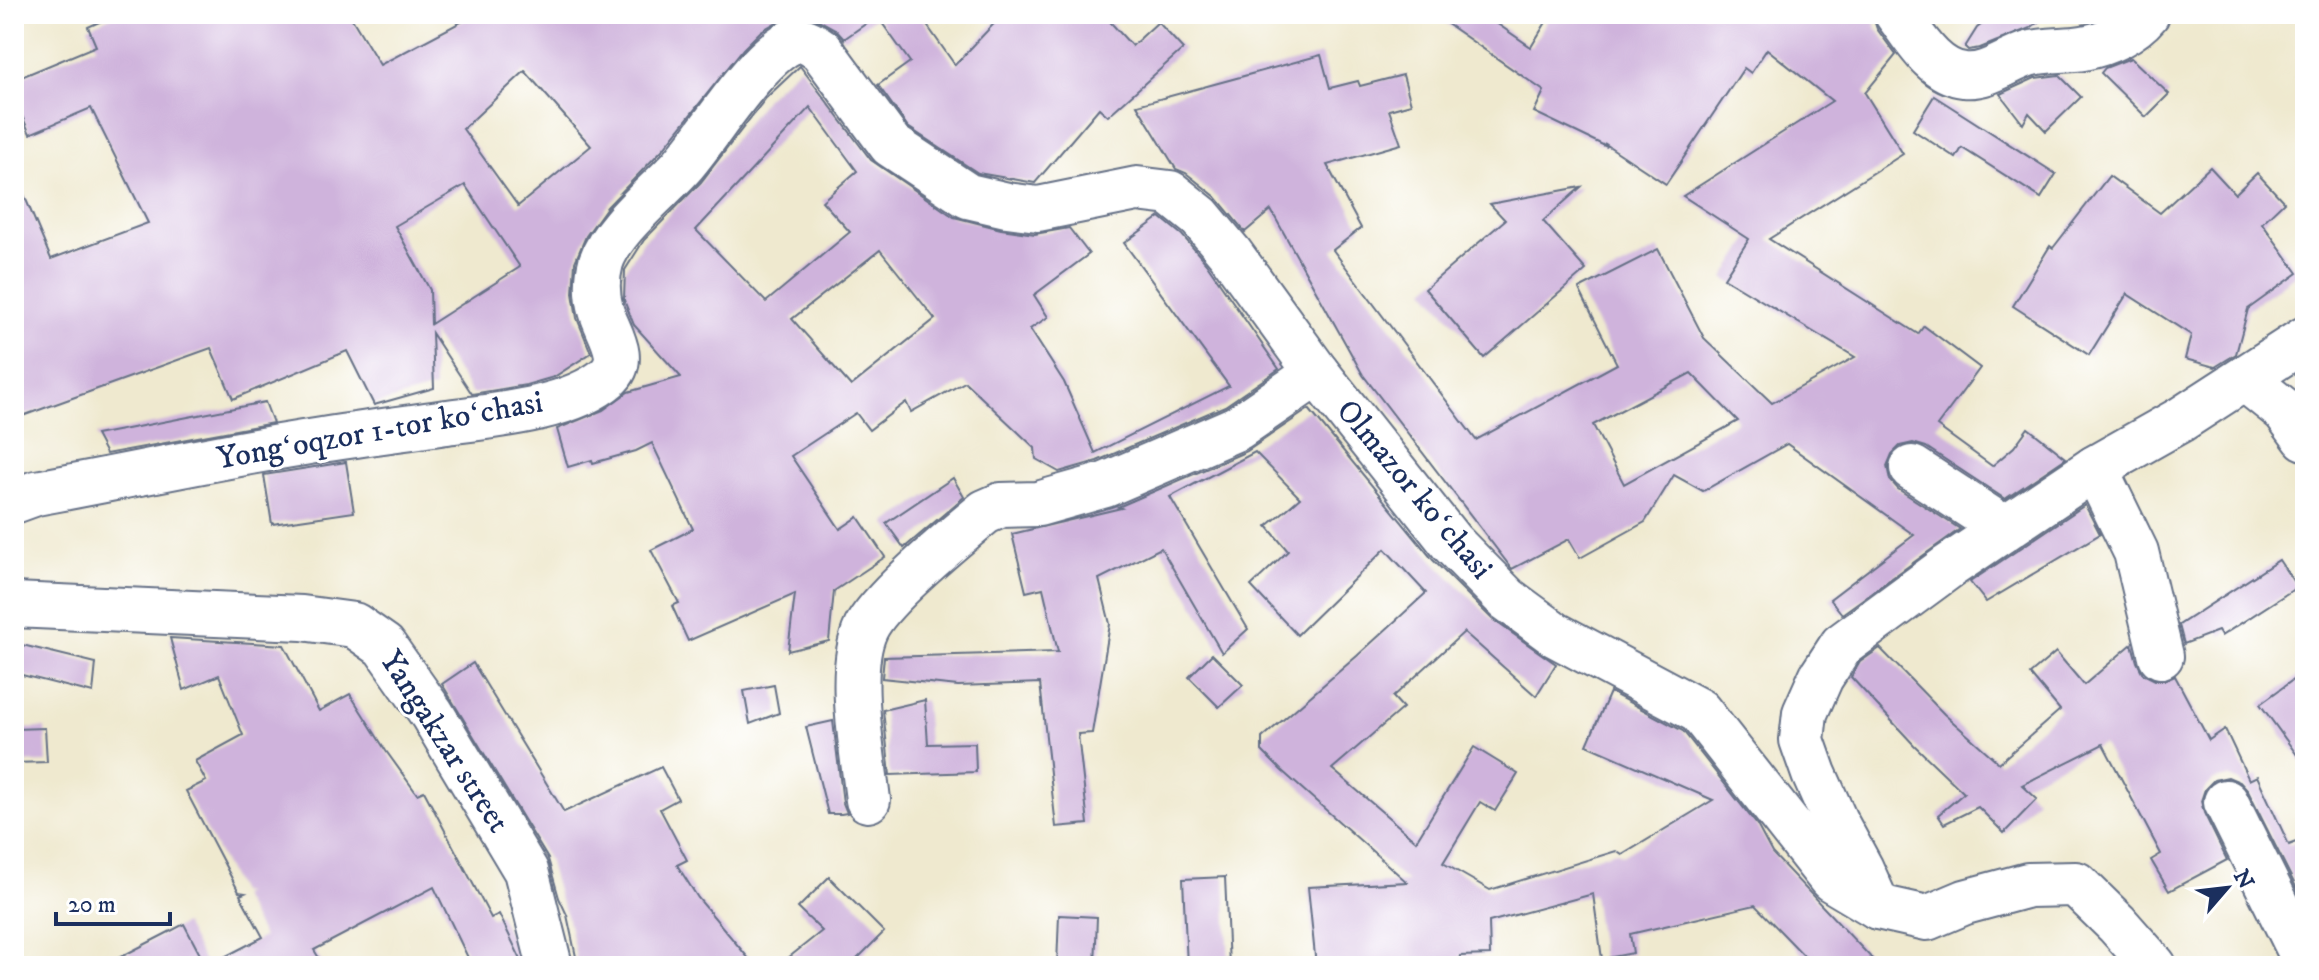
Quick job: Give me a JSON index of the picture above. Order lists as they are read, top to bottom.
{
  "streets": {
    "street": ["Yongʻoqzor 1-tor koʻchasi", "Olmazor koʻchasi", "Yangakzar street"]
  },
  "crossings": [
    ["Yongʻoqzor 1-tor koʻchasi", "Olmazor koʻchasi"]
  ],
  "scale_bar": "20 m",
  "north": "top right"
}
